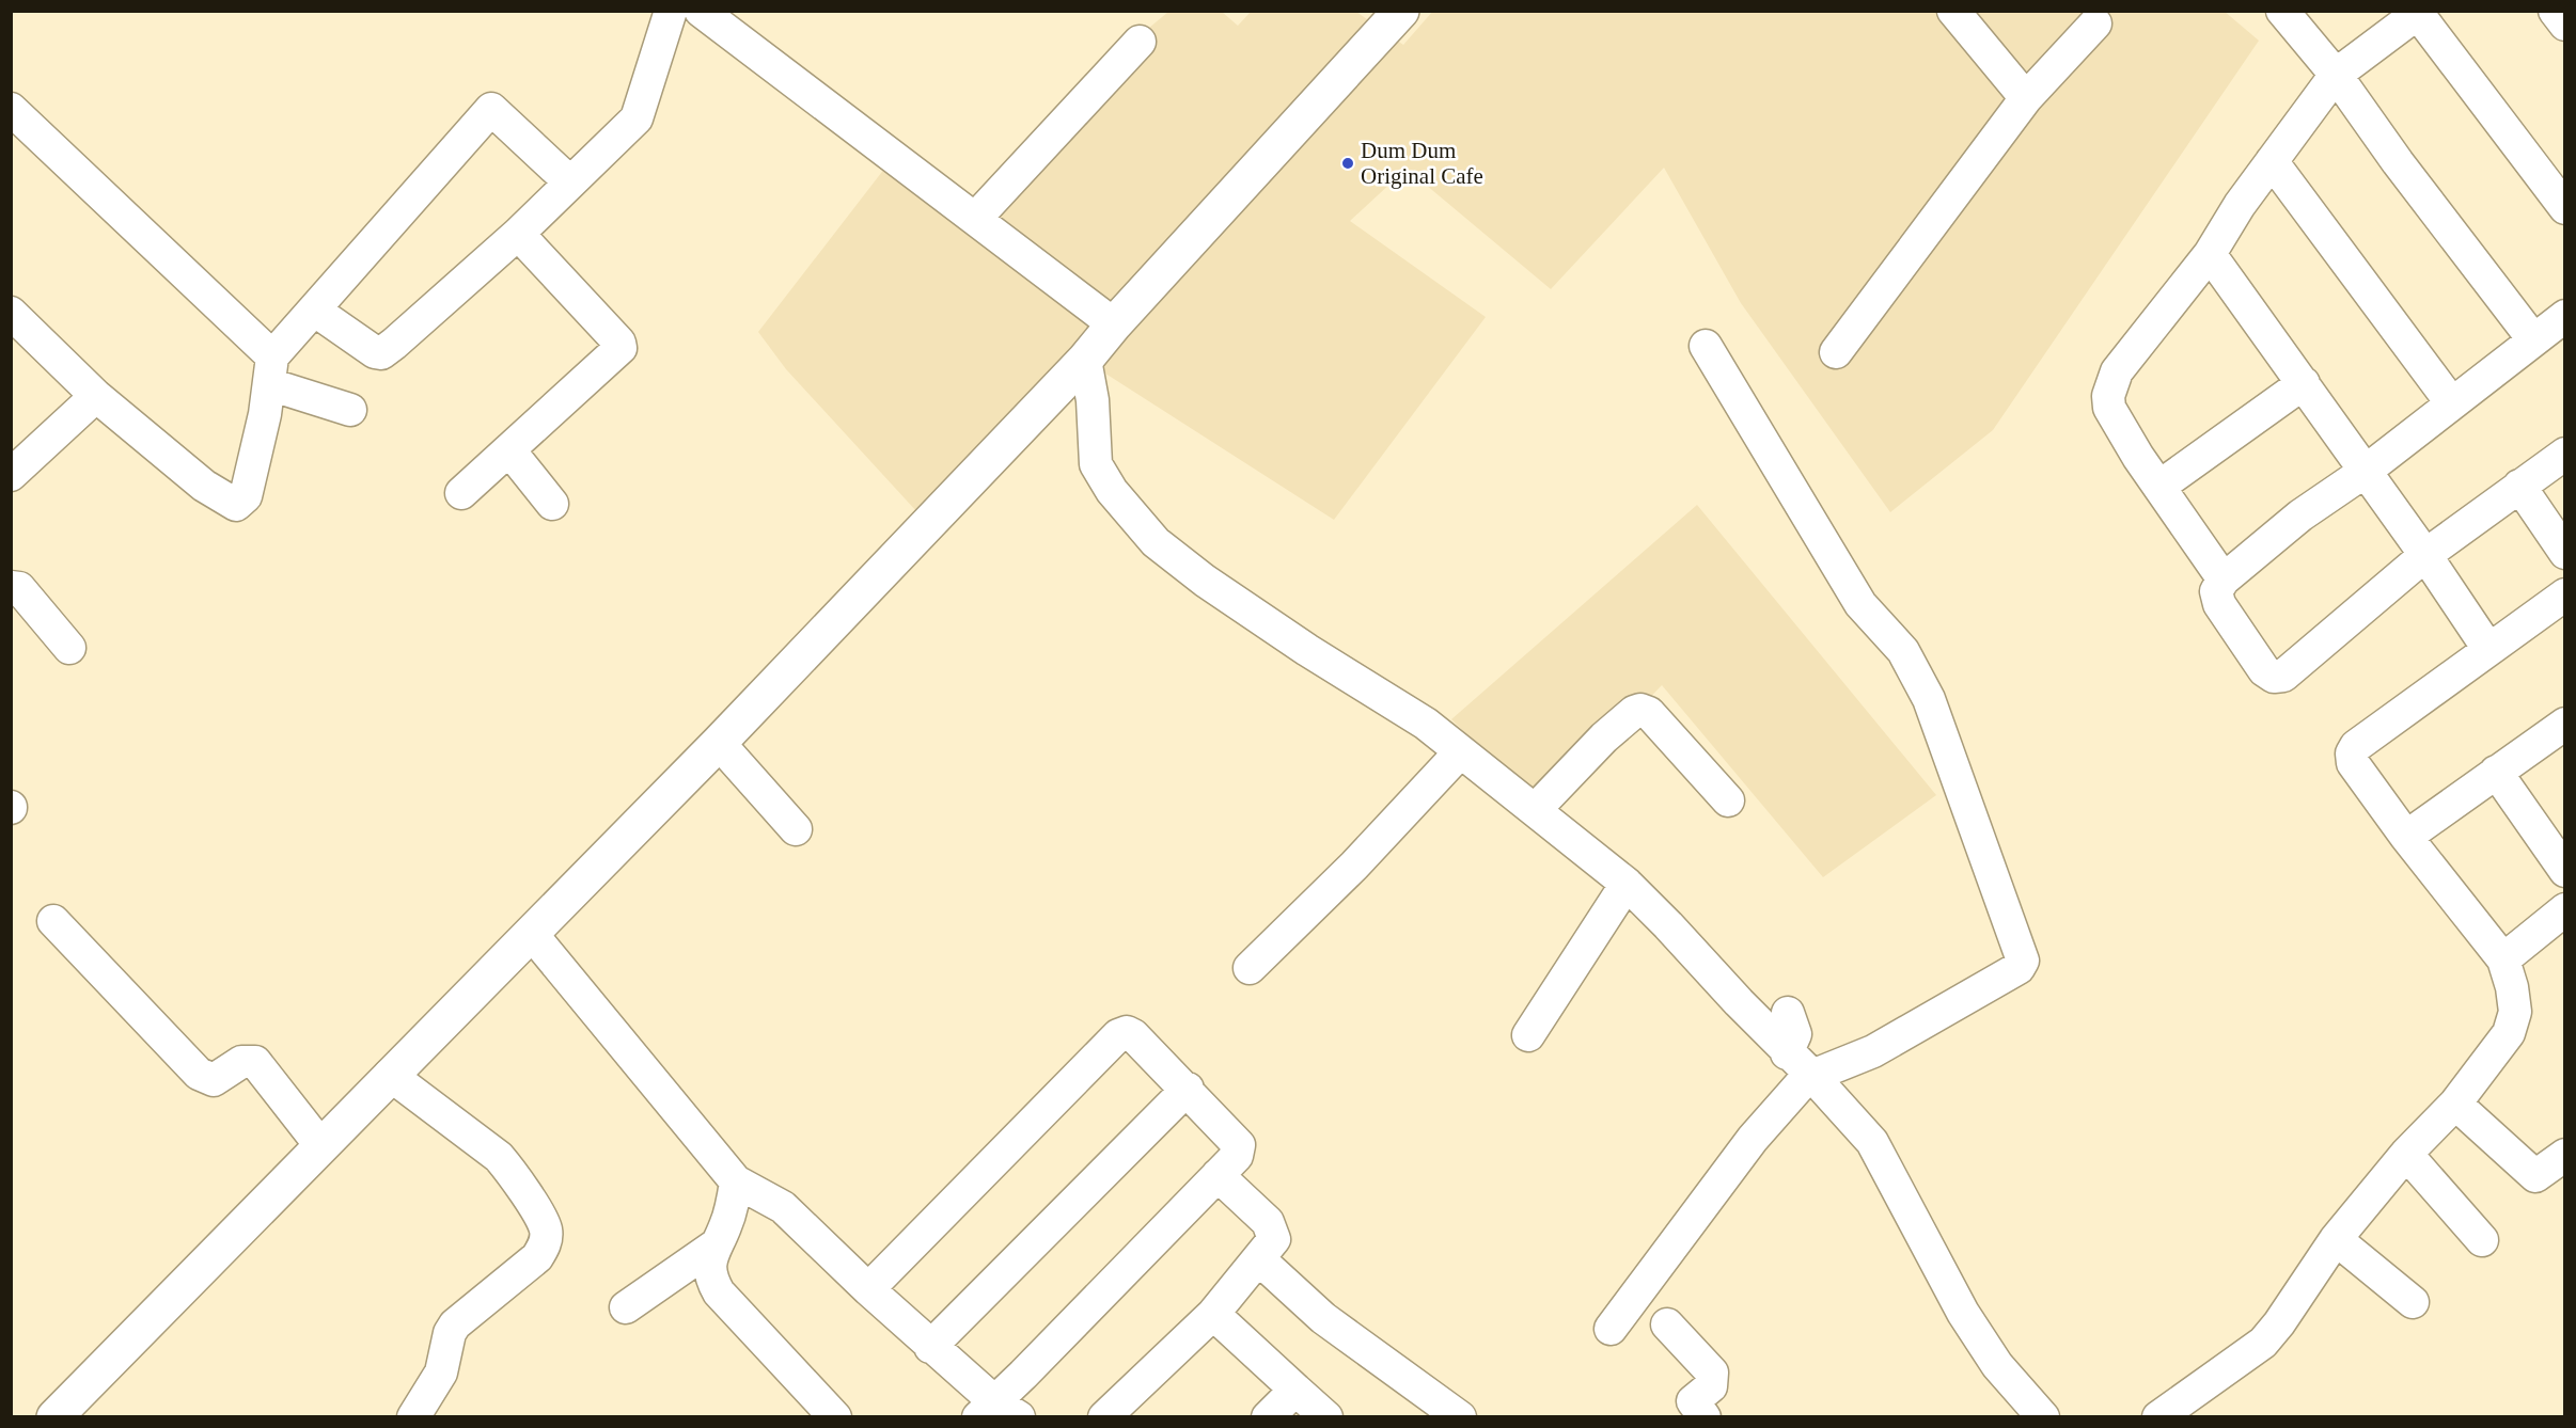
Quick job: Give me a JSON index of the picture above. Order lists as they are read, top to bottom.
{
  "places": ["Dum Dum Original Cafe"]
}
